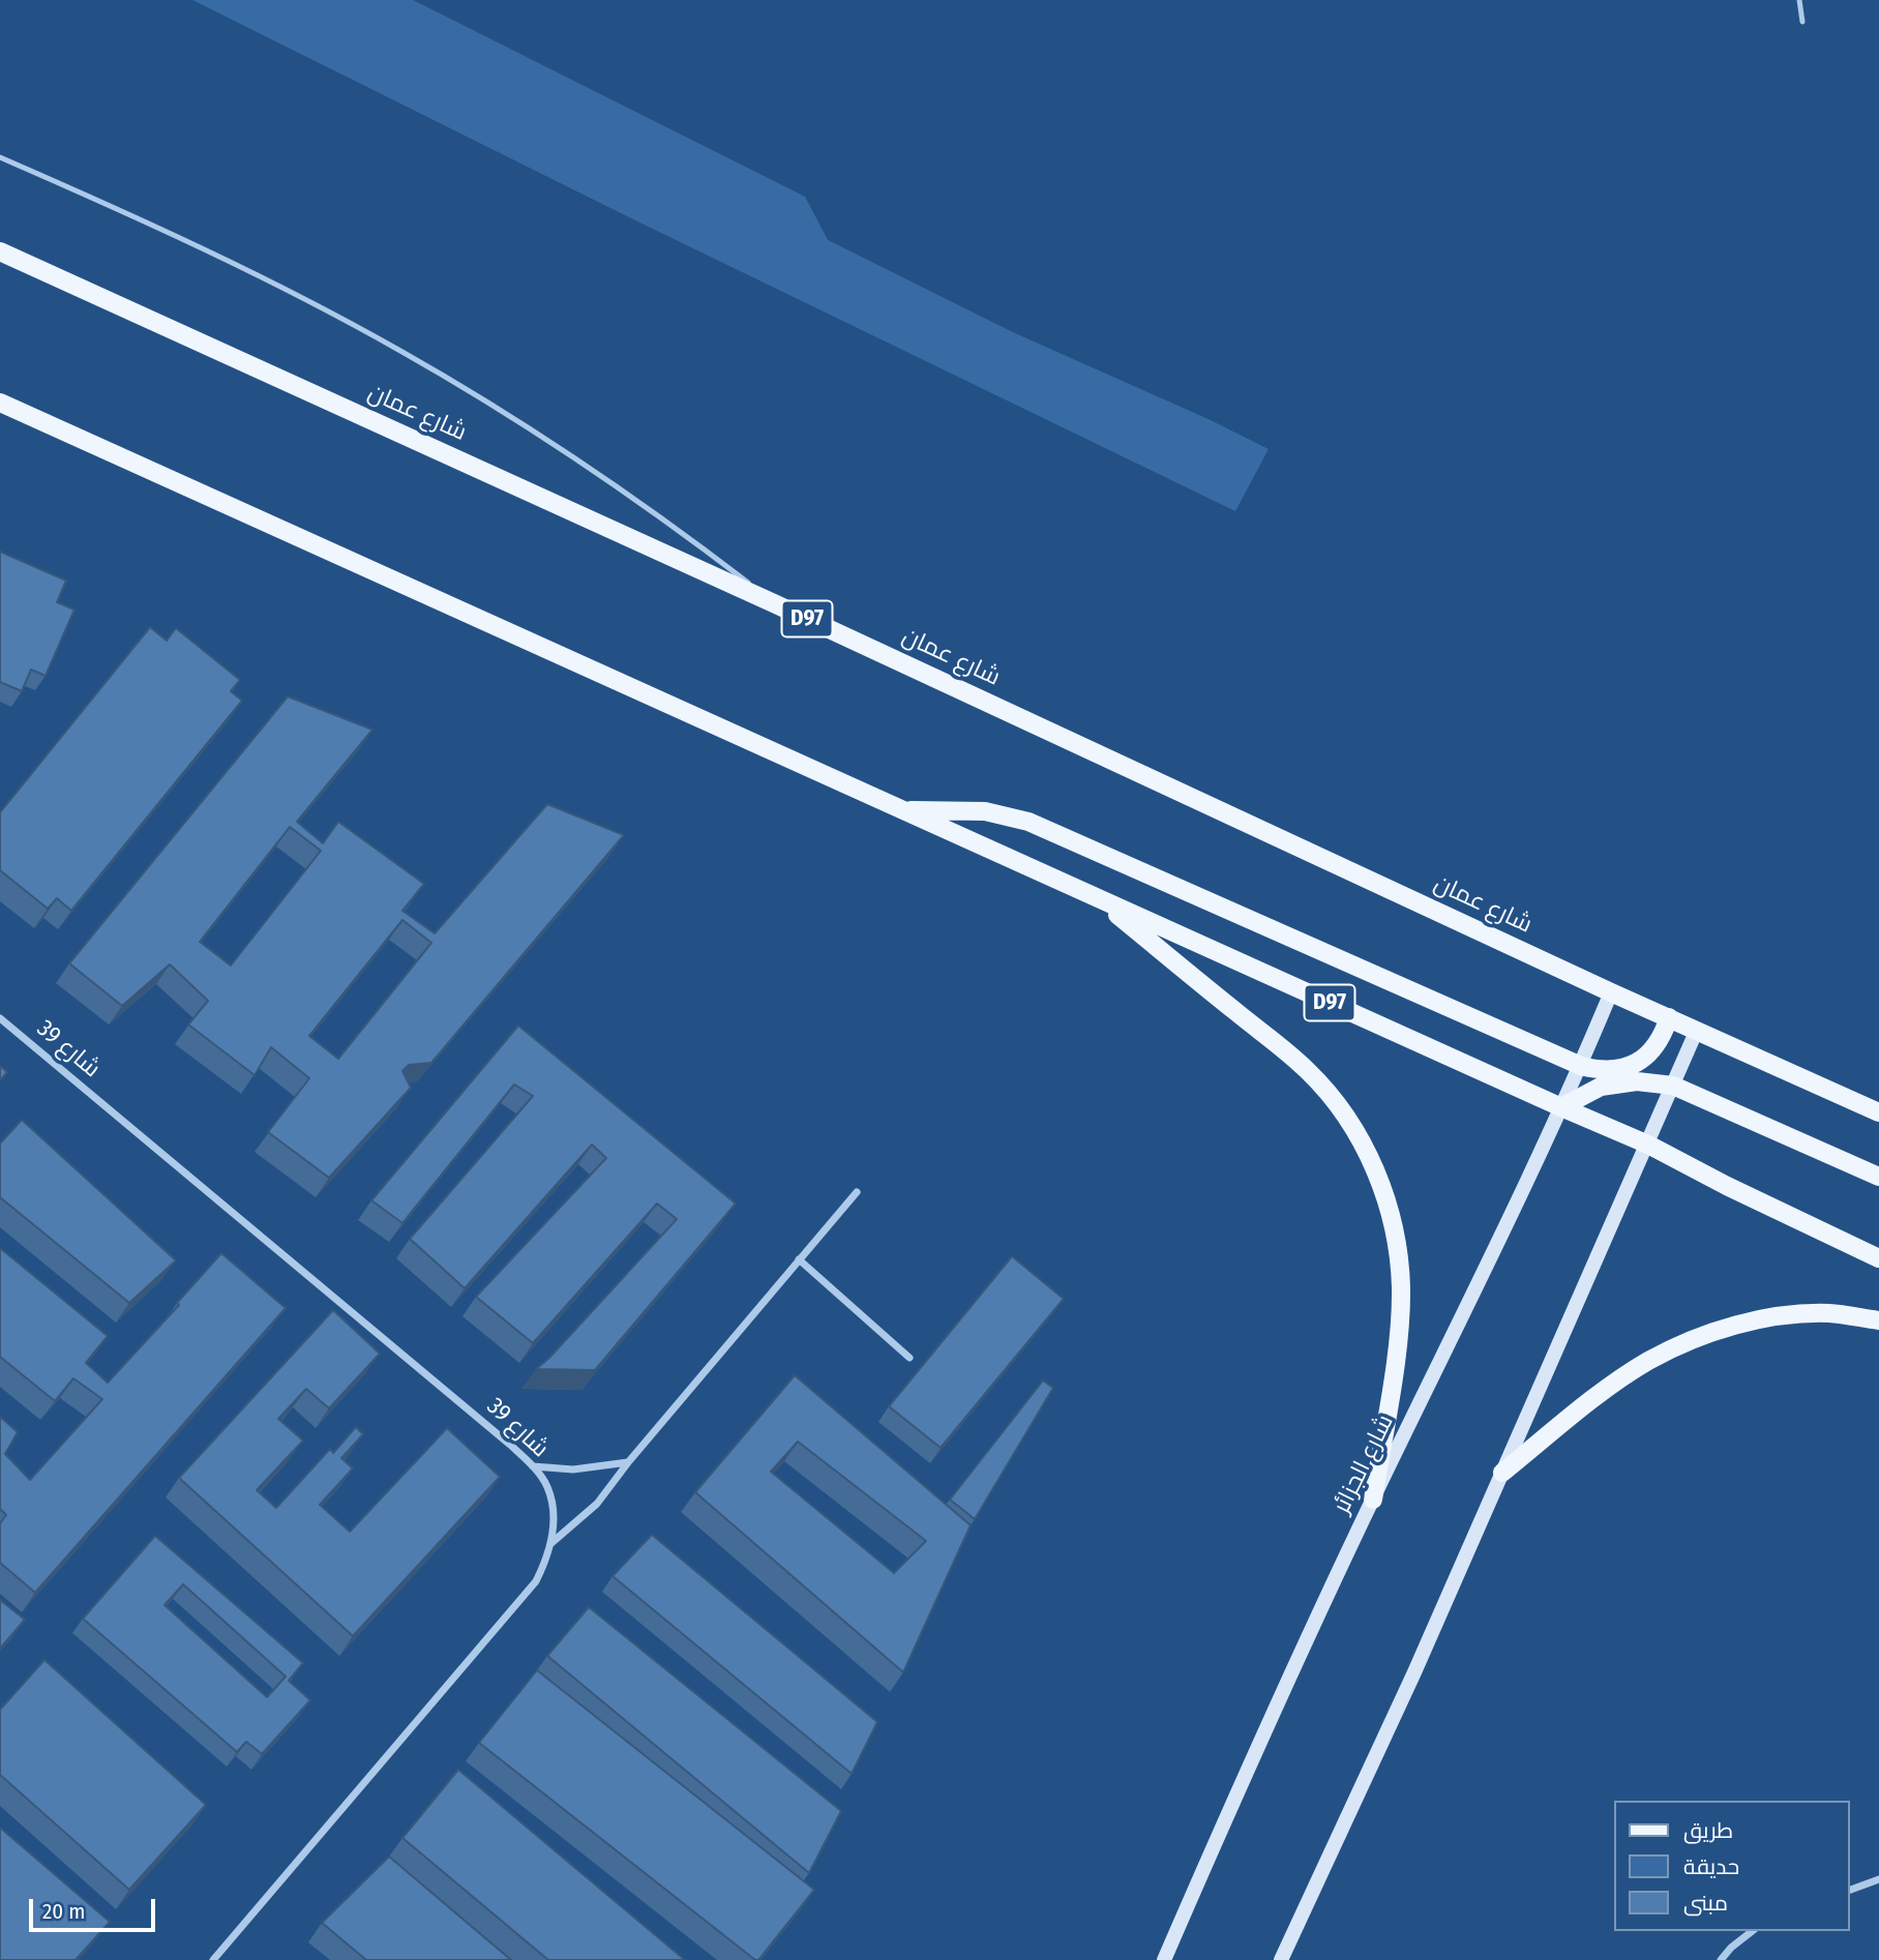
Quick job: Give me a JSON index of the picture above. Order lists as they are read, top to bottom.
{
  "streets": {
    "main road": ["شارع عمان", "D97", "شارع الجزائر"],
    "street": ["شارع 39"]
  },
  "crossings": [
    ["شارع عمان", "شارع الجزائر"],
    ["D97", "شارع الجزائر"]
  ],
  "legend": ["طريق", "حديقة", "مبنى"],
  "scale_bar": "20 m"
}
